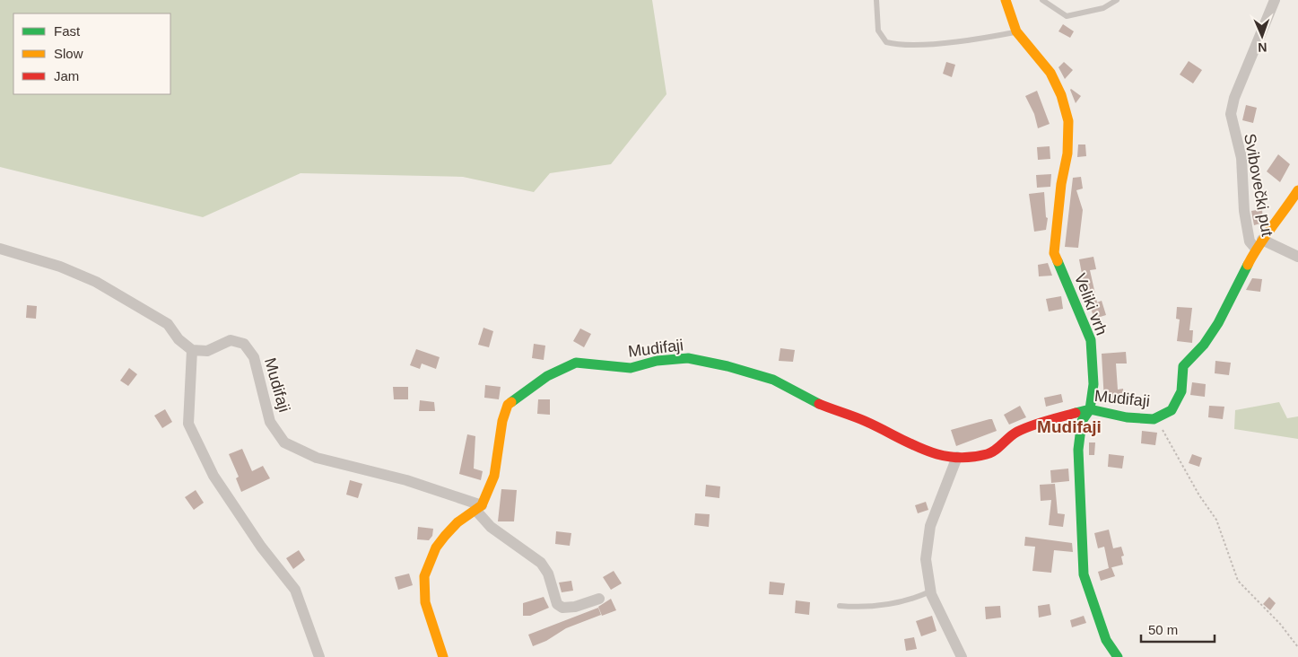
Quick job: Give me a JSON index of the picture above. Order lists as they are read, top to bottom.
{
  "streets": {
    "street": ["Svibovečki put", "Veliki vrh", "Mudifaji"]
  },
  "crossings": [
    ["Svibovečki put", "Mudifaji"],
    ["Veliki vrh", "Mudifaji"]
  ],
  "districts": ["Mudifaji"],
  "legend": ["Fast", "Slow", "Jam"],
  "scale_bar": "50 m",
  "north": "bottom"
}
